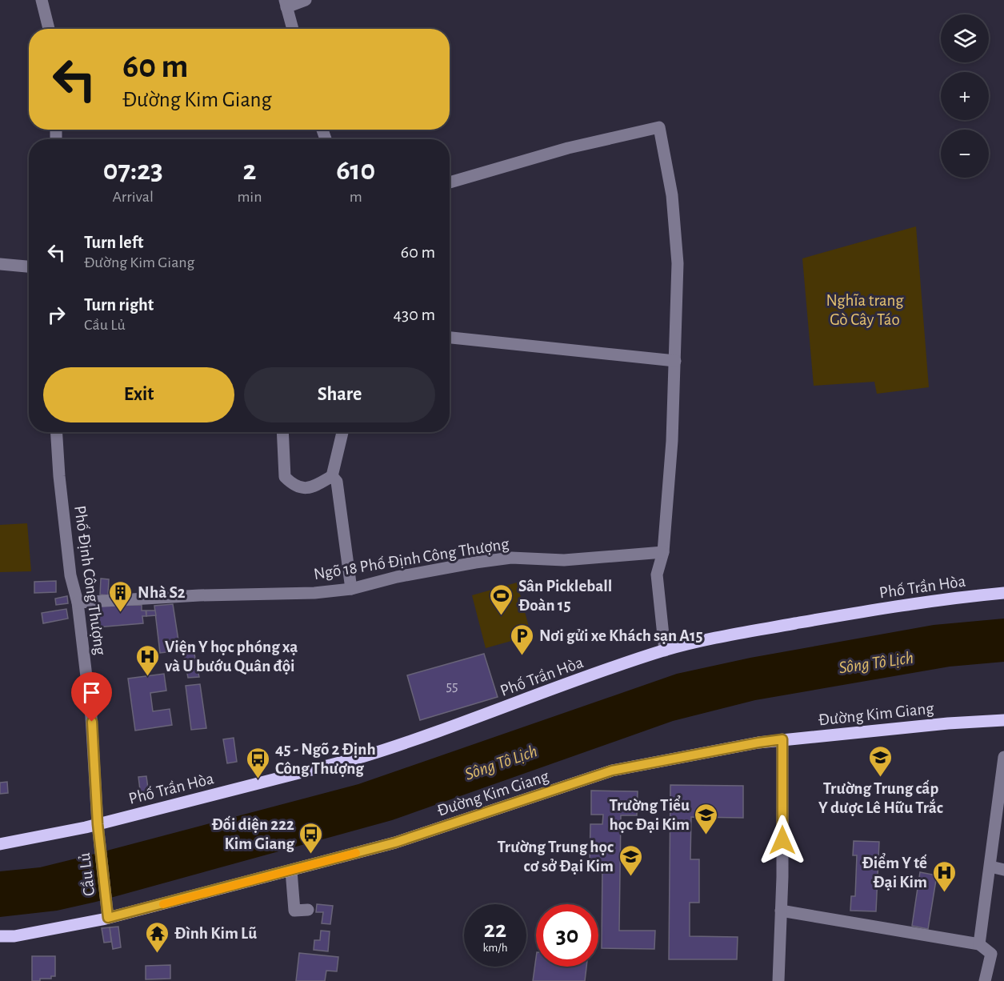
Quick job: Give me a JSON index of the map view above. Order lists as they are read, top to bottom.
{
  "streets": {
    "main road": ["Phố Trần Hòa", "Đường Kim Giang"],
    "street": ["Ngõ 18 Phố Định Công Thượng", "Phố Định Công Thượng", "Cầu Lủ"]
  },
  "crossings": [
    ["Ngõ 18 Phố Định Công Thượng", "Phố Định Công Thượng"],
    ["Phố Định Công Thượng", "Phố Trần Hòa"],
    ["Phố Định Công Thượng", "Cầu Lủ"],
    ["Đường Kim Giang", "Cầu Lủ"]
  ],
  "water": ["Sông Tô Lịch"],
  "parks": ["Nghĩa trang Gò Cây Táo"],
  "places": {
    "building": ["Nhà S2"],
    "sports": ["Sân Pickleball Đoàn 15"],
    "parking": ["Nơi gửi xe Khách sạn A15"],
    "hospital": ["Viện Y học phóng xạ và U bướu Quân đội", "Điểm Y tế Đại Kim"],
    "school or university": ["Trường Trung cấp Y dược Lê Hữu Trắc", "Trường Tiểu học Đại Kim", "Trường Trung học cơ sở Đại Kim"],
    "bus stop": ["45 - Ngõ 2 Định Công Thượng", "Đối diện 222 Kim Giang"],
    "temple": ["Đình Kim Lũ"]
  },
  "house_numbers": ["55"],
  "page": {
    "map_buttons": ["+", "−"],
    "turn": ["60 m", "Đường Kim Giang"],
    "eta": [
      "07:23",
      "Arrival",
      "2",
      "min",
      "610",
      "m"
    ],
    "list": [
      {
        "name": "Turn left",
        "note": "Đường Kim Giang",
        "value": "60 m"
      },
      {
        "name": "Turn right",
        "note": "Cầu Lủ",
        "value": "430 m"
      }
    ],
    "buttons": ["Exit", "Share"],
    "speed": "22 km/h",
    "limit": "30"
  }
}
